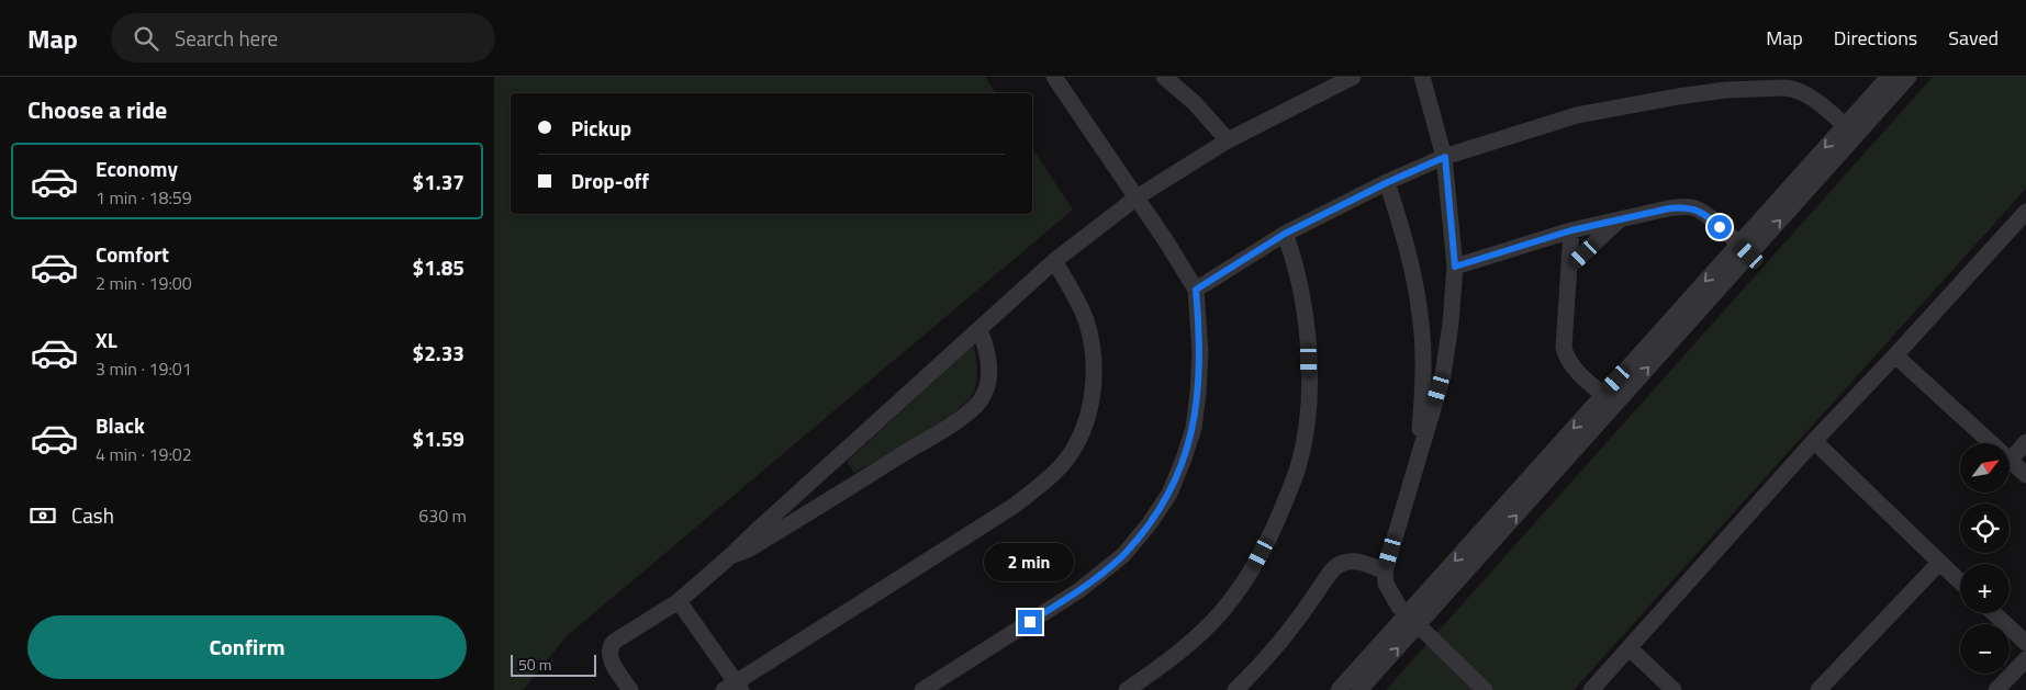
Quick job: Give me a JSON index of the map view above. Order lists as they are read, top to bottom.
{
  "scale_bar": "50 m",
  "north": "top right",
  "page": {
    "header": "Map",
    "search": "Search here",
    "nav": ["Map", "Directions", "Saved"],
    "heading": "Choose a ride",
    "banner": ["Pickup", "Drop-off"],
    "list": [
      {
        "name": "Economy",
        "note": "1 min · 18:59",
        "value": "$1.37"
      },
      {
        "name": "Comfort",
        "note": "2 min · 19:00",
        "value": "$1.85"
      },
      {
        "name": "XL",
        "note": "3 min · 19:01",
        "value": "$2.33"
      },
      {
        "name": "Black",
        "note": "4 min · 19:02",
        "value": "$1.59"
      }
    ],
    "map_buttons": ["+", "−"],
    "pay": ["Cash", "630 m"],
    "bubble": "2 min",
    "buttons": "Confirm",
    "scale": "50 m"
  }
}
